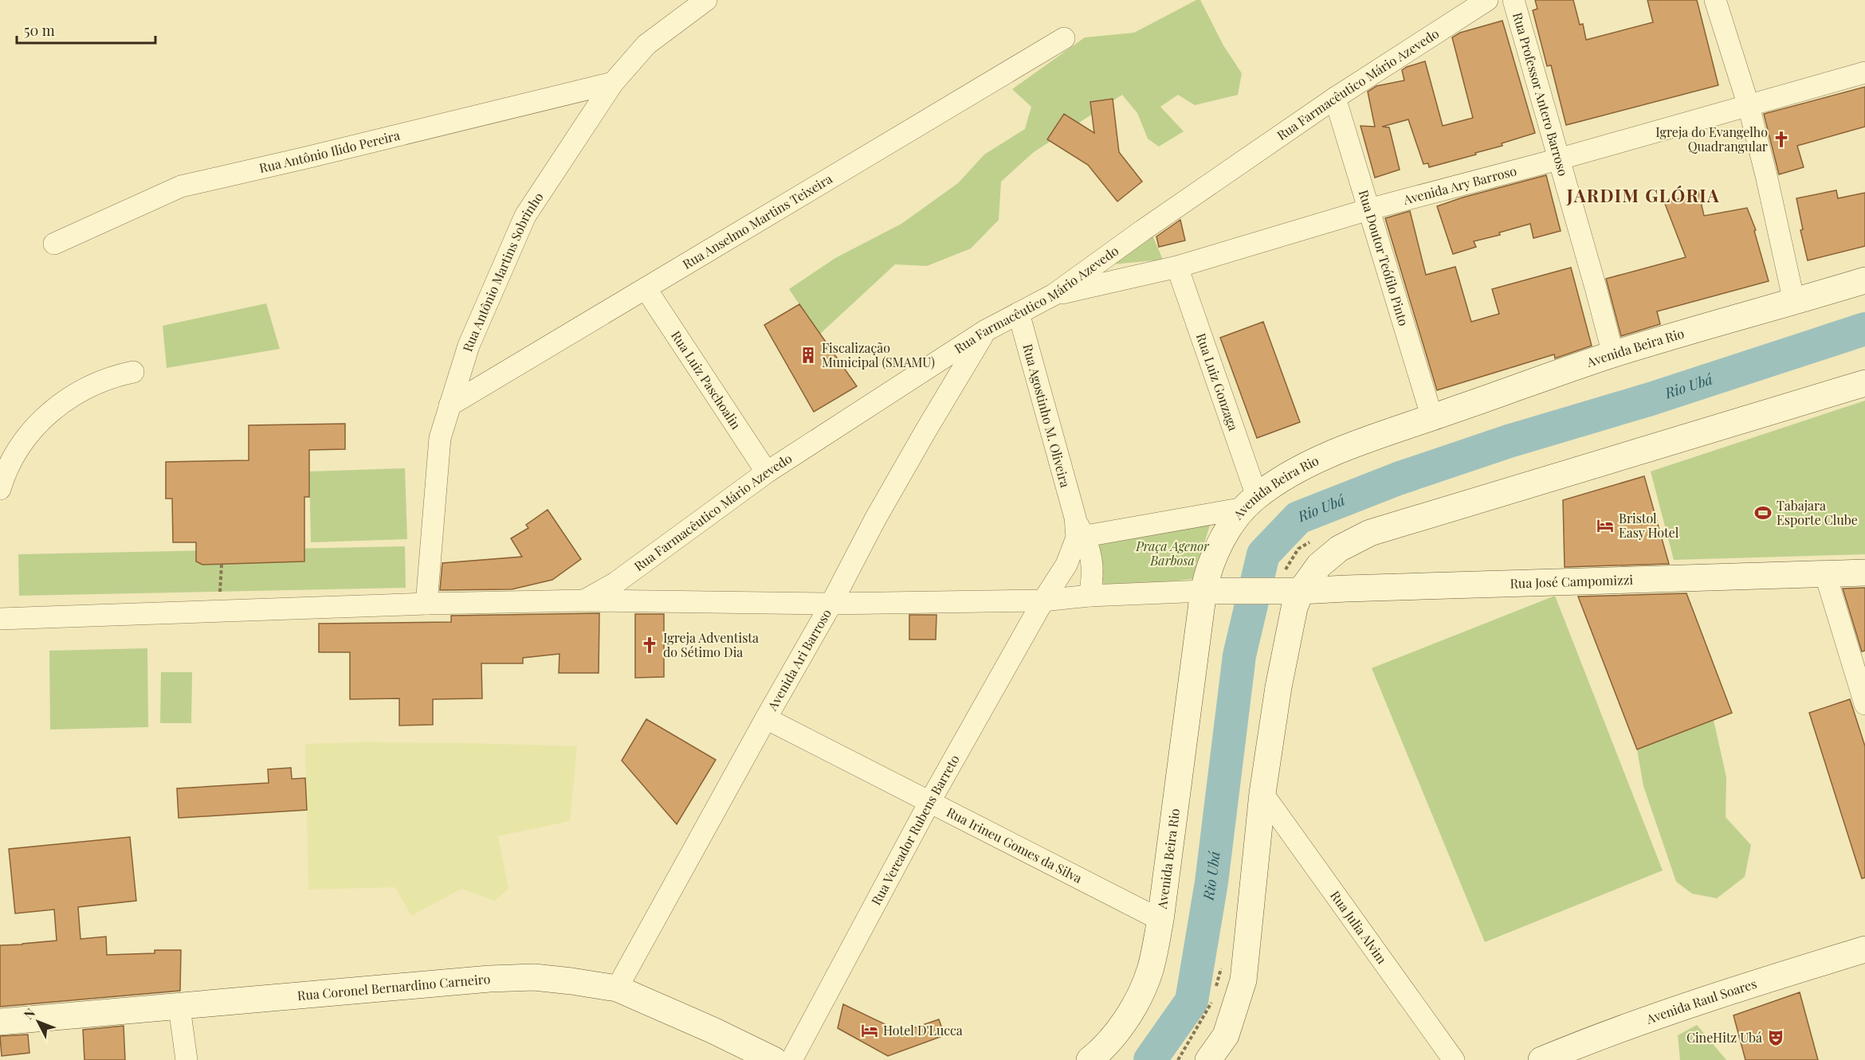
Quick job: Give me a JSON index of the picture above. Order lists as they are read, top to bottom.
{
  "streets": {
    "main road": [
      "Avenida Beira Rio",
      "Rua José Campomizzi",
      "Rua Coronel Bernardino Carneiro",
      "Avenida Raul Soares"
    ],
    "street": [
      "Rua Farmacêutico Mário Azevedo",
      "Rua Professor Antero Barroso",
      "Rua Antônio Ilido Pereira",
      "Avenida Ary Barroso",
      "Rua Anselmo Martins Teixeira",
      "Rua Doutor Teófilo Pinto",
      "Rua Antônio Martins Sobrinho",
      "Rua Luiz Paschoalin",
      "Rua Luiz Gonzaga",
      "Rua Agostinho M. Oliveira",
      "Avenida Ari Barroso",
      "Rua Vereador Rubens Barreto",
      "Rua Irineu Gomes da Silva",
      "Rua Julia Alvim"
    ]
  },
  "crossings": [
    ["Rua Farmacêutico Mário Azevedo", "Avenida Ary Barroso"],
    ["Rua Farmacêutico Mário Azevedo", "Rua Doutor Teófilo Pinto"],
    ["Rua Farmacêutico Mário Azevedo", "Rua Luiz Paschoalin"],
    ["Rua Farmacêutico Mário Azevedo", "Rua Agostinho M. Oliveira"],
    ["Rua Farmacêutico Mário Azevedo", "Avenida Ari Barroso"],
    ["Rua Professor Antero Barroso", "Avenida Ary Barroso"],
    ["Rua Professor Antero Barroso", "Avenida Beira Rio"],
    ["Rua Antônio Ilido Pereira", "Rua Antônio Martins Sobrinho"],
    ["Avenida Ary Barroso", "Rua Doutor Teófilo Pinto"],
    ["Avenida Ary Barroso", "Rua Luiz Gonzaga"],
    ["Rua Anselmo Martins Teixeira", "Rua Antônio Martins Sobrinho"],
    ["Rua Anselmo Martins Teixeira", "Rua Luiz Paschoalin"],
    ["Rua Doutor Teófilo Pinto", "Avenida Beira Rio"],
    ["Avenida Beira Rio", "Rua Luiz Gonzaga"],
    ["Avenida Beira Rio", "Rua José Campomizzi"],
    ["Avenida Beira Rio", "Rua Irineu Gomes da Silva"],
    ["Rua Agostinho M. Oliveira", "Rua Vereador Rubens Barreto"],
    ["Avenida Ari Barroso", "Rua Irineu Gomes da Silva"],
    ["Avenida Ari Barroso", "Rua Coronel Bernardino Carneiro"],
    ["Rua Vereador Rubens Barreto", "Rua Irineu Gomes da Silva"]
  ],
  "districts": ["JARDIM GLÓRIA"],
  "water": ["Rio Ubá"],
  "parks": ["Praça Agenor Barbosa"],
  "places": {
    "church": ["Igreja do Evangelho Quadrangular", "Igreja Adventista do Sétimo Dia"],
    "building": ["Fiscalização Municipal (SMAMU)"],
    "sports": ["Tabajara Esporte Clube"],
    "hotel": ["Bristol Easy Hotel", "Hotel D'Lucca"],
    "theatre": ["CineHitz Ubá"]
  },
  "scale_bar": "50 m",
  "north": "top left"
}
